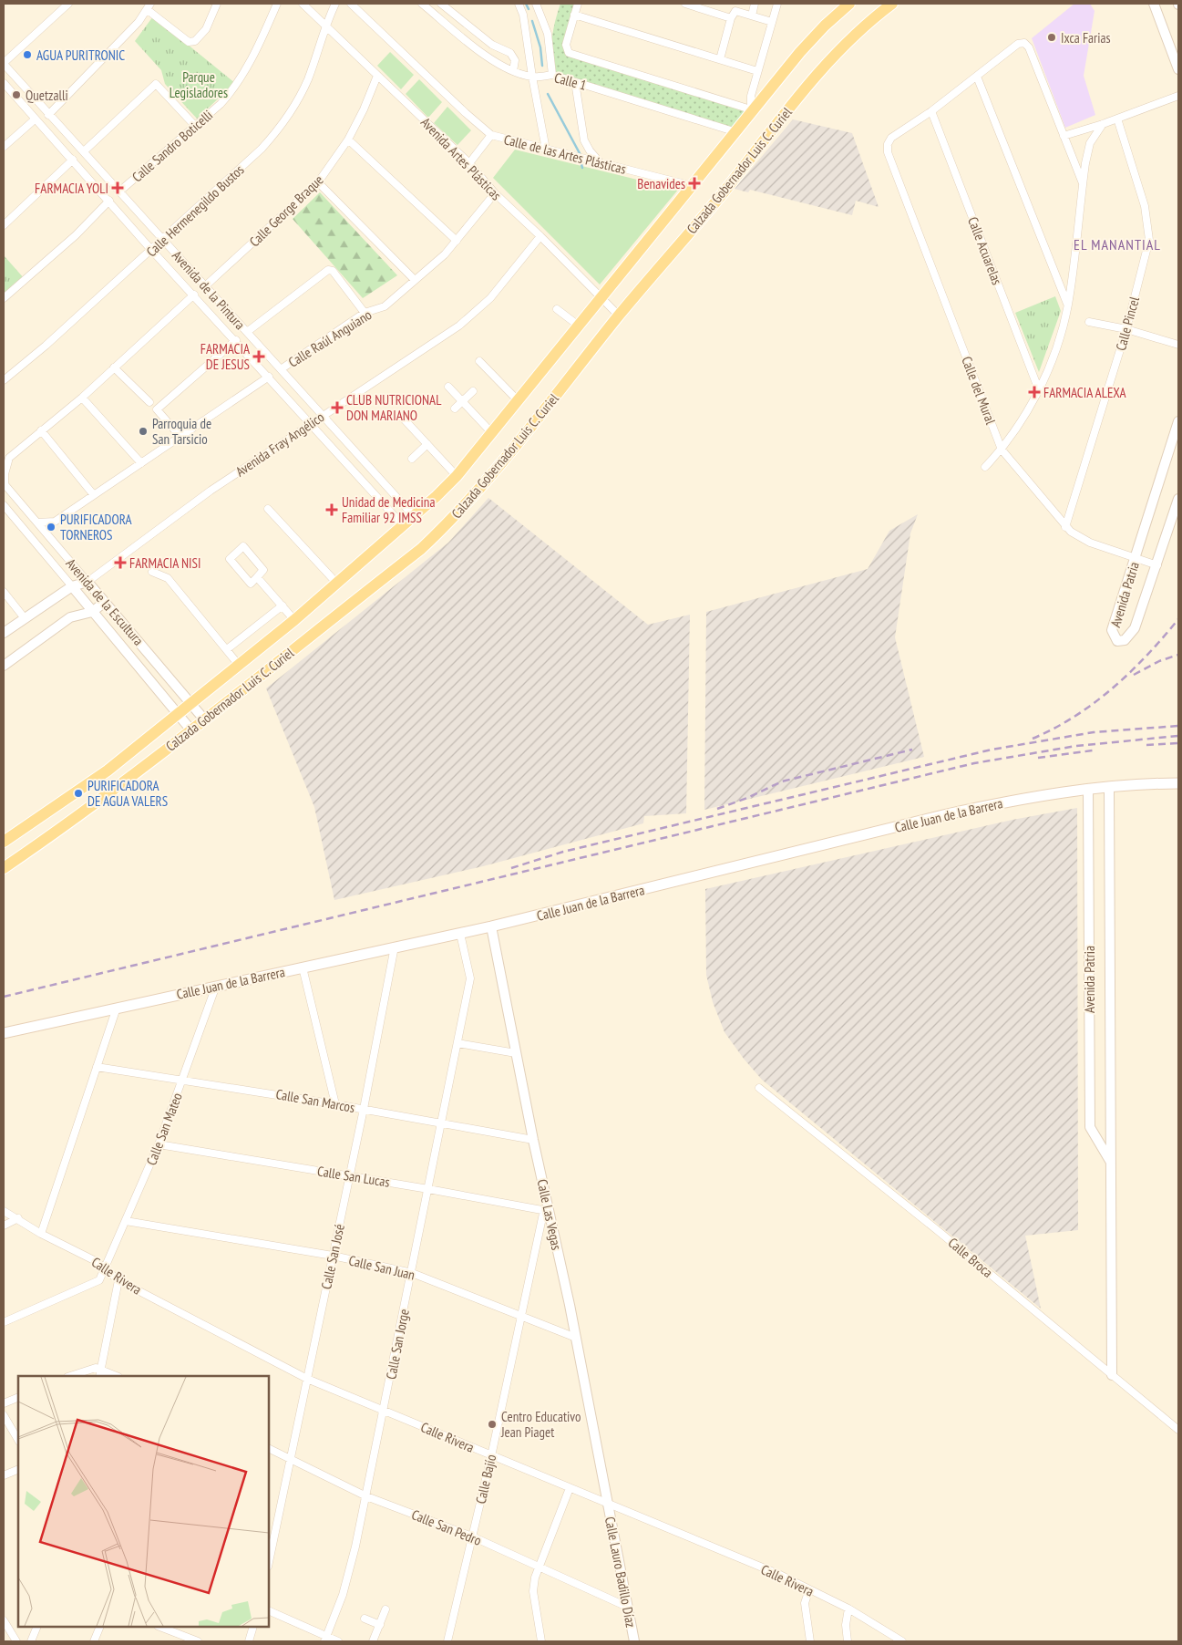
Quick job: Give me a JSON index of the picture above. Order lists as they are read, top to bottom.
{
  "streets": {
    "main road": ["Calzada Gobernador Luis C. Curiel", "Calle Juan de la Barrera"],
    "street": [
      "Calle 1",
      "Calle Sandro Boticelli",
      "Calle de las Artes Plásticas",
      "Avenida Artes Plásticas",
      "Calle Hermenegildo Bustos",
      "Calle George Braque",
      "Calle Acuarelas",
      "Avenida de la Pintura",
      "Calle Pincel",
      "Calle Raúl Anguiano",
      "Calle del Mural",
      "Avenida Fray Angélico",
      "Avenida Patria",
      "Avenida de la Escultura",
      "Calle San Marcos",
      "Calle San Mateo",
      "Calle San Lucas",
      "Calle Las Vegas",
      "Calle San José",
      "Calle Broca",
      "Calle San Juan",
      "Calle Rivera",
      "Calle San Jorge",
      "Calle Bajío",
      "Calle San Pedro",
      "Calle Lauro Badillo Díaz"
    ]
  },
  "crossings": [
    ["Calle 1", "Calzada Gobernador Luis C. Curiel"],
    ["Calle Sandro Boticelli", "Avenida de la Pintura"],
    ["Calle de las Artes Plásticas", "Calzada Gobernador Luis C. Curiel"],
    ["Avenida Artes Plásticas", "Calzada Gobernador Luis C. Curiel"],
    ["Avenida Artes Plásticas", "Calle Hermenegildo Bustos"],
    ["Avenida Artes Plásticas", "Calle George Braque"],
    ["Avenida Artes Plásticas", "Calle Raúl Anguiano"],
    ["Avenida Artes Plásticas", "Avenida Fray Angélico"],
    ["Calzada Gobernador Luis C. Curiel", "Avenida de la Pintura"],
    ["Calzada Gobernador Luis C. Curiel", "Avenida de la Escultura"],
    ["Calle Hermenegildo Bustos", "Avenida de la Pintura"],
    ["Calle George Braque", "Avenida de la Pintura"],
    ["Calle Acuarelas", "Calle del Mural"],
    ["Avenida de la Pintura", "Calle Raúl Anguiano"],
    ["Avenida de la Pintura", "Avenida Fray Angélico"],
    ["Calle Pincel", "Calle del Mural"],
    ["Calle del Mural", "Avenida Patria"],
    ["Avenida Fray Angélico", "Avenida de la Escultura"],
    ["Avenida Patria", "Calle Juan de la Barrera"],
    ["Avenida Patria", "Calle Broca"],
    ["Calle Juan de la Barrera", "Calle San Mateo"],
    ["Calle Juan de la Barrera", "Calle Las Vegas"],
    ["Calle Juan de la Barrera", "Calle San José"],
    ["Calle Juan de la Barrera", "Calle San Jorge"],
    ["Calle San Marcos", "Calle San Mateo"],
    ["Calle San Marcos", "Calle Las Vegas"],
    ["Calle San Marcos", "Calle San José"],
    ["Calle San Marcos", "Calle San Jorge"],
    ["Calle San Mateo", "Calle San Lucas"],
    ["Calle San Mateo", "Calle San Juan"],
    ["Calle San Mateo", "Calle Rivera"],
    ["Calle San Lucas", "Calle Las Vegas"],
    ["Calle San Lucas", "Calle San José"],
    ["Calle San Lucas", "Calle San Jorge"],
    ["Calle San Lucas", "Calle Bajío"],
    ["Calle Las Vegas", "Calle San Juan"],
    ["Calle Las Vegas", "Calle Rivera"],
    ["Calle Las Vegas", "Calle Bajío"],
    ["Calle Las Vegas", "Calle Lauro Badillo Díaz"],
    ["Calle San José", "Calle San Juan"],
    ["Calle San José", "Calle Rivera"],
    ["Calle San José", "Calle San Pedro"],
    ["Calle San Juan", "Calle San Jorge"],
    ["Calle San Juan", "Calle Bajío"],
    ["Calle Rivera", "Calle San Jorge"],
    ["Calle Rivera", "Calle Bajío"],
    ["Calle Rivera", "Calle Lauro Badillo Díaz"],
    ["Calle San Jorge", "Calle San Pedro"],
    ["Calle Bajío", "Calle San Pedro"],
    ["Calle San Pedro", "Calle Lauro Badillo Díaz"]
  ],
  "districts": ["EL MANANTIAL"],
  "parks": ["Parque Legisladores"],
  "places": {
    "other": [
      "Ixca Farias",
      "AGUA PURITRONIC",
      "Quetzalli",
      "Parroquia de San Tarsicio",
      "PURIFICADORA TORNEROS",
      "PURIFICADORA DE AGUA VALERS",
      "Centro Educativo Jean Piaget"
    ],
    "health": [
      "Benavides",
      "FARMACIA YOLI",
      "FARMACIA DE JESUS",
      "FARMACIA ALEXA",
      "CLUB NUTRICIONAL DON MARIANO",
      "Unidad de Medicina Familiar 92 IMSS",
      "FARMACIA NISI"
    ]
  }
}
